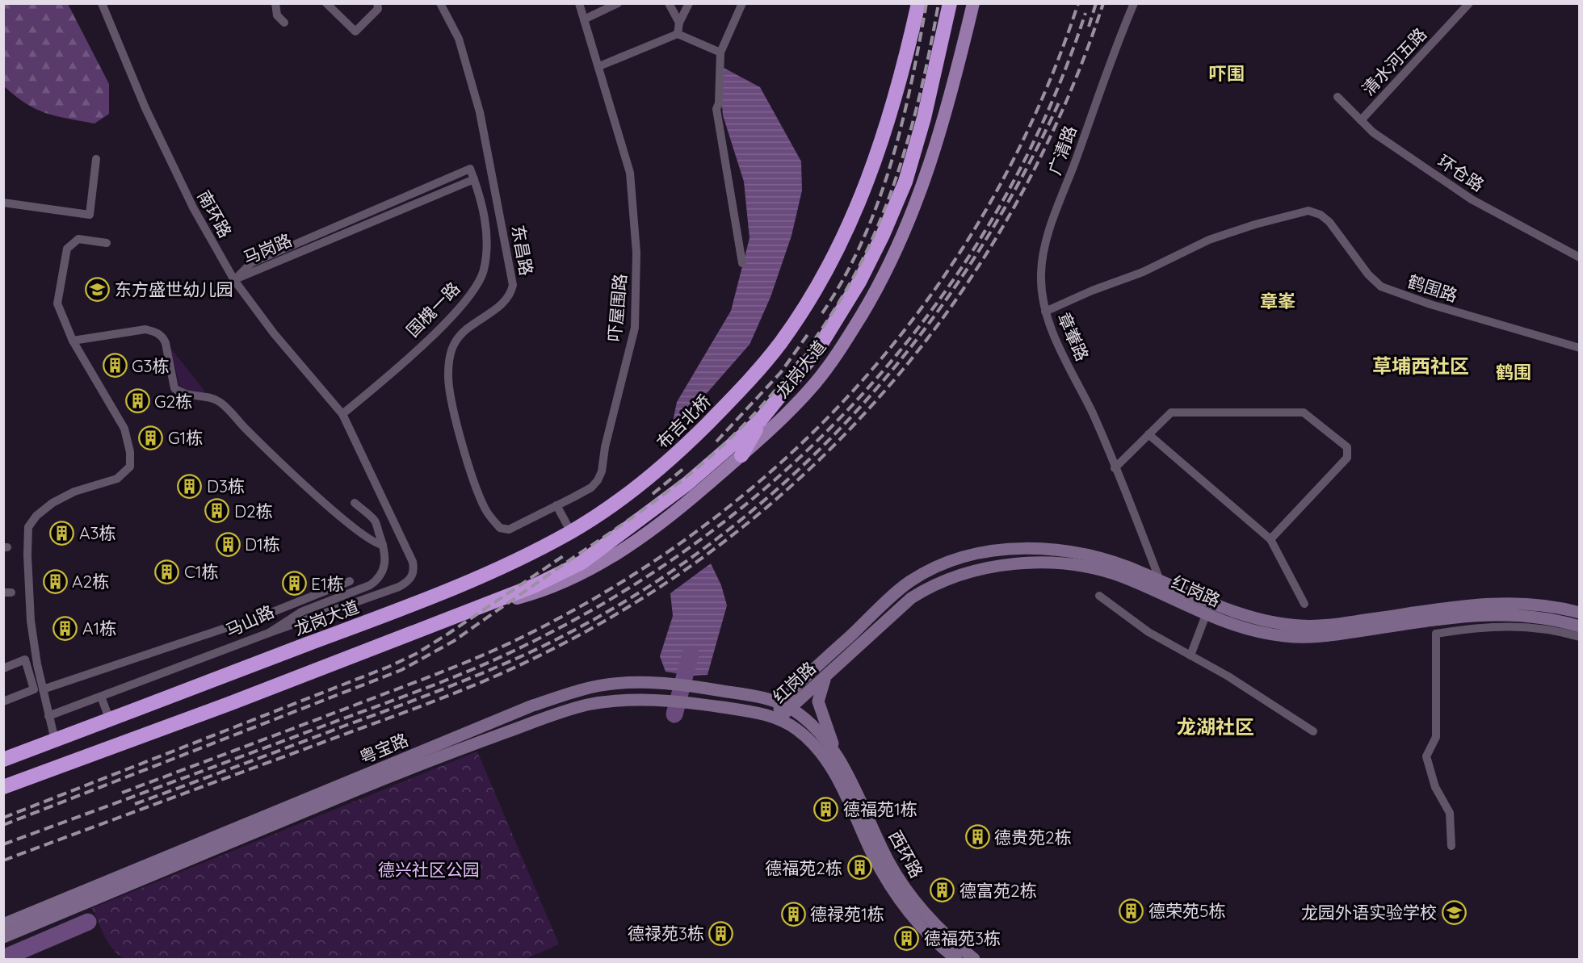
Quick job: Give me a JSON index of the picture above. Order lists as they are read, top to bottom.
{
  "streets": {
    "highway": ["龙岗大道", "布吉北桥"],
    "main road": ["红岗路", "粤宝路", "西环路"],
    "street": [
      "清水河五路",
      "广清路",
      "环仓路",
      "南环路",
      "马岗路",
      "东昌路",
      "鹤围路",
      "吓屋围路",
      "国槐一路",
      "章輋路",
      "马山路"
    ]
  },
  "crossings": [
    ["清水河五路", "环仓路"],
    ["广清路", "章輋路"],
    ["南环路", "马岗路"],
    ["南环路", "国槐一路"],
    ["南环路", "马山路"],
    ["马岗路", "国槐一路"],
    ["东昌路", "吓屋围路"],
    ["鹤围路", "章輋路"],
    ["章輋路", "红岗路"],
    ["龙岗大道", "布吉北桥"],
    ["红岗路", "粤宝路"],
    ["红岗路", "西环路"],
    ["粤宝路", "西环路"]
  ],
  "districts": [
    "吓围",
    "章峯",
    "草埔西社区",
    "鹤围",
    "龙湖社区"
  ],
  "parks": ["德兴社区公园"],
  "places": {
    "school or university": ["东方盛世幼儿园", "龙园外语实验学校"],
    "building": [
      "G3栋",
      "G2栋",
      "G1栋",
      "D3栋",
      "D2栋",
      "A3栋",
      "D1栋",
      "C1栋",
      "A2栋",
      "E1栋",
      "A1栋",
      "德福苑1栋",
      "德贵苑2栋",
      "德福苑2栋",
      "德富苑2栋",
      "德荣苑5栋",
      "德禄苑1栋",
      "德禄苑3栋",
      "德福苑3栋"
    ]
  }
}
